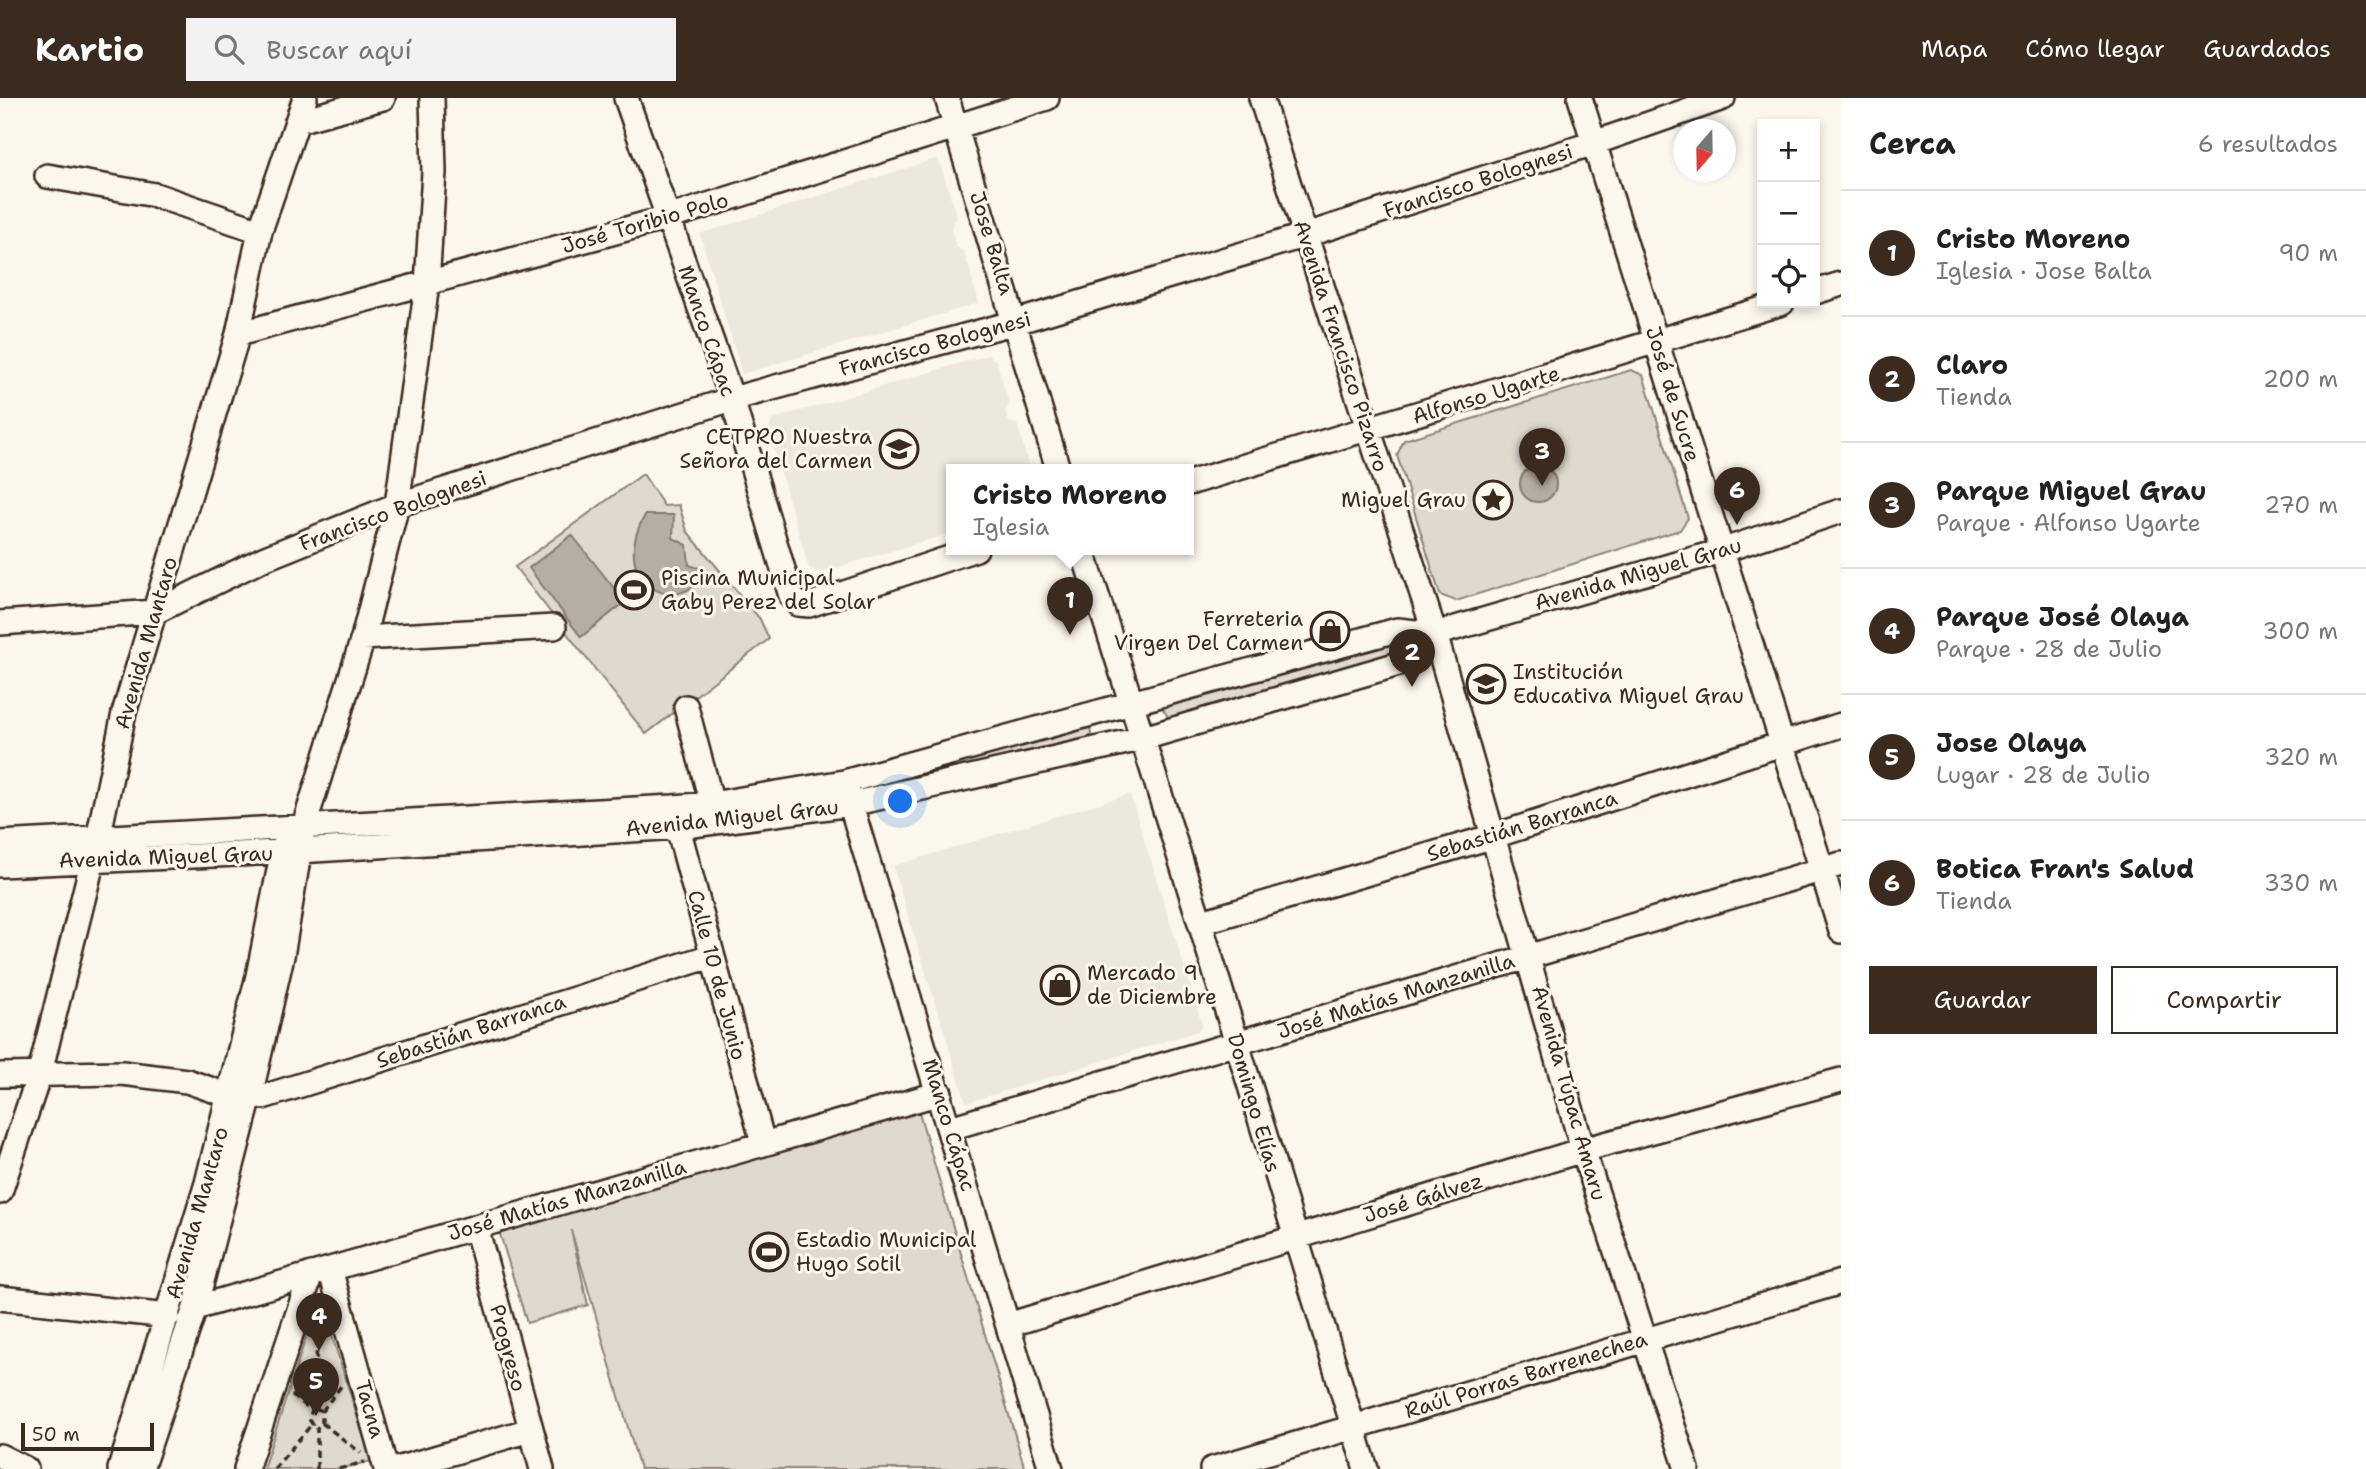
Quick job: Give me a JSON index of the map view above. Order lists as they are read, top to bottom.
{
  "streets": {
    "street": [
      "Francisco Bolognesi",
      "José Toribio Polo",
      "Jose Balta",
      "Manco Cápac",
      "Avenida Francisco Pizarro",
      "José de Sucre",
      "Alfonso Ugarte",
      "Avenida Miguel Grau",
      "Avenida Mantaro",
      "Sebastián Barranca",
      "Calle 10 de Junio",
      "José Matías Manzanilla",
      "Avenida Túpac Amaru",
      "Domingo Elías",
      "José Gálvez",
      "Progreso",
      "Raúl Porras Barrenechea",
      "Tacna"
    ]
  },
  "crossings": [
    ["Francisco Bolognesi", "Jose Balta"],
    ["Francisco Bolognesi", "Manco Cápac"],
    ["Francisco Bolognesi", "Avenida Francisco Pizarro"],
    ["Francisco Bolognesi", "José de Sucre"],
    ["Francisco Bolognesi", "Avenida Mantaro"],
    ["José Toribio Polo", "Jose Balta"],
    ["José Toribio Polo", "Manco Cápac"],
    ["José Toribio Polo", "Avenida Mantaro"],
    ["Manco Cápac", "Avenida Miguel Grau"],
    ["Manco Cápac", "José Matías Manzanilla"],
    ["Manco Cápac", "José Gálvez"],
    ["Avenida Francisco Pizarro", "Alfonso Ugarte"],
    ["Avenida Francisco Pizarro", "Avenida Miguel Grau"],
    ["Avenida Francisco Pizarro", "Avenida Túpac Amaru"],
    ["José de Sucre", "Alfonso Ugarte"],
    ["José de Sucre", "Avenida Miguel Grau"],
    ["José de Sucre", "Sebastián Barranca"],
    ["José de Sucre", "José Matías Manzanilla"],
    ["Avenida Miguel Grau", "Avenida Mantaro"],
    ["Avenida Miguel Grau", "Calle 10 de Junio"],
    ["Avenida Miguel Grau", "Avenida Túpac Amaru"],
    ["Avenida Miguel Grau", "Domingo Elías"],
    ["Avenida Mantaro", "Sebastián Barranca"],
    ["Sebastián Barranca", "Calle 10 de Junio"],
    ["Sebastián Barranca", "Avenida Túpac Amaru"],
    ["Sebastián Barranca", "Domingo Elías"],
    ["Calle 10 de Junio", "José Matías Manzanilla"],
    ["José Matías Manzanilla", "Avenida Túpac Amaru"],
    ["José Matías Manzanilla", "Domingo Elías"],
    ["José Matías Manzanilla", "Progreso"],
    ["José Matías Manzanilla", "Tacna"],
    ["Avenida Túpac Amaru", "José Gálvez"],
    ["Avenida Túpac Amaru", "Raúl Porras Barrenechea"],
    ["Domingo Elías", "José Gálvez"],
    ["Domingo Elías", "Raúl Porras Barrenechea"]
  ],
  "places": {
    "school or university": ["CETPRO Nuestra Señora del Carmen", "Institución Educativa Miguel Grau"],
    "place": ["Miguel Grau"],
    "sports": ["Piscina Municipal Gaby Perez del Solar", "Estadio Municipal Hugo Sotil"],
    "shop": ["Ferreteria Virgen Del Carmen", "Mercado 9 de Diciembre"]
  },
  "scale_bar": "50 m",
  "north": "bottom",
  "page": {
    "header": "Kartio",
    "search": "Buscar aquí",
    "nav": ["Mapa", "Cómo llegar", "Guardados"],
    "heading": ["Cerca", "6 resultados"],
    "map_buttons": ["+", "−"],
    "list": [
      {
        "mark": "1",
        "name": "Cristo Moreno",
        "note": "Iglesia · Jose Balta",
        "value": "90 m"
      },
      {
        "mark": "2",
        "name": "Claro",
        "note": "Tienda",
        "value": "200 m"
      },
      {
        "mark": "3",
        "name": "Parque Miguel Grau",
        "note": "Parque · Alfonso Ugarte",
        "value": "270 m"
      },
      {
        "mark": "4",
        "name": "Parque José Olaya",
        "note": "Parque · 28 de Julio",
        "value": "300 m"
      },
      {
        "mark": "5",
        "name": "Jose Olaya",
        "note": "Lugar · 28 de Julio",
        "value": "320 m"
      },
      {
        "mark": "6",
        "name": "Botica Fran's Salud",
        "note": "Tienda",
        "value": "330 m"
      }
    ],
    "pins": [
      "3",
      "6",
      "1",
      "2",
      "4",
      "5"
    ],
    "popup": ["Cristo Moreno", "Iglesia"],
    "buttons": ["Guardar", "Compartir"],
    "scale": "50 m"
  }
}
